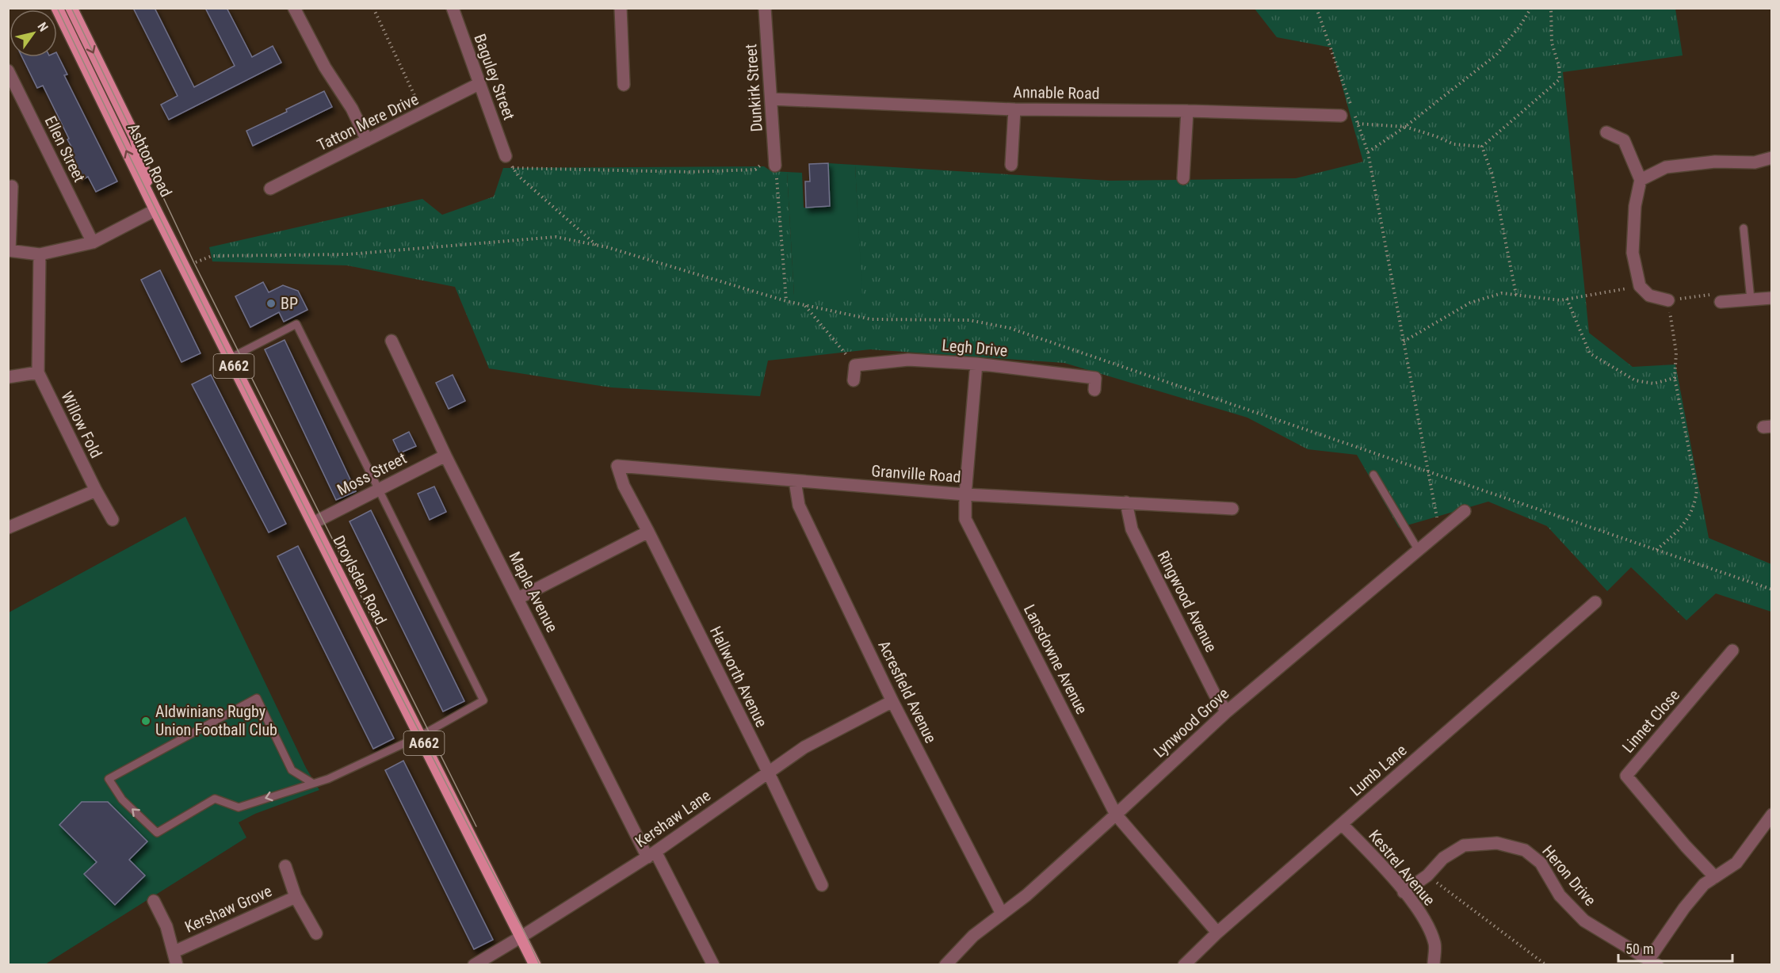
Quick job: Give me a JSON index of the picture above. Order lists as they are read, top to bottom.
{
  "streets": {
    "main road": ["Ashton Road", "A662", "Droylsden Road"],
    "street": [
      "Baguley Street",
      "Dunkirk Street",
      "Annable Road",
      "Tatton Mere Drive",
      "Ellen Street",
      "Legh Drive",
      "Willow Fold",
      "Moss Street",
      "Granville Road",
      "Maple Avenue",
      "Ringwood Avenue",
      "Lansdowne Avenue",
      "Hallworth Avenue",
      "Acresfield Avenue",
      "Linnet Close",
      "Lynwood Grove",
      "Lumb Lane",
      "Kershaw Lane",
      "Kestrel Avenue",
      "Heron Drive",
      "Kershaw Grove"
    ]
  },
  "crossings": [
    ["Baguley Street", "Tatton Mere Drive"],
    ["Dunkirk Street", "Annable Road"],
    ["Ashton Road", "Droylsden Road"],
    ["Legh Drive", "Lansdowne Avenue"],
    ["Moss Street", "Droylsden Road"],
    ["Moss Street", "Maple Avenue"],
    ["Granville Road", "Ringwood Avenue"],
    ["Granville Road", "Lansdowne Avenue"],
    ["Granville Road", "Hallworth Avenue"],
    ["Granville Road", "Acresfield Avenue"],
    ["Droylsden Road", "Kershaw Lane"],
    ["Maple Avenue", "Kershaw Lane"],
    ["Ringwood Avenue", "Lynwood Grove"],
    ["Lansdowne Avenue", "Lynwood Grove"],
    ["Lansdowne Avenue", "Lumb Lane"],
    ["Hallworth Avenue", "Kershaw Lane"],
    ["Acresfield Avenue", "Lynwood Grove"],
    ["Acresfield Avenue", "Kershaw Lane"],
    ["Lumb Lane", "Kestrel Avenue"],
    ["Kestrel Avenue", "Heron Drive"]
  ],
  "places": ["BP", "Aldwinians Rugby Union Football Club"],
  "scale_bar": "50 m",
  "north": "top right"
}
